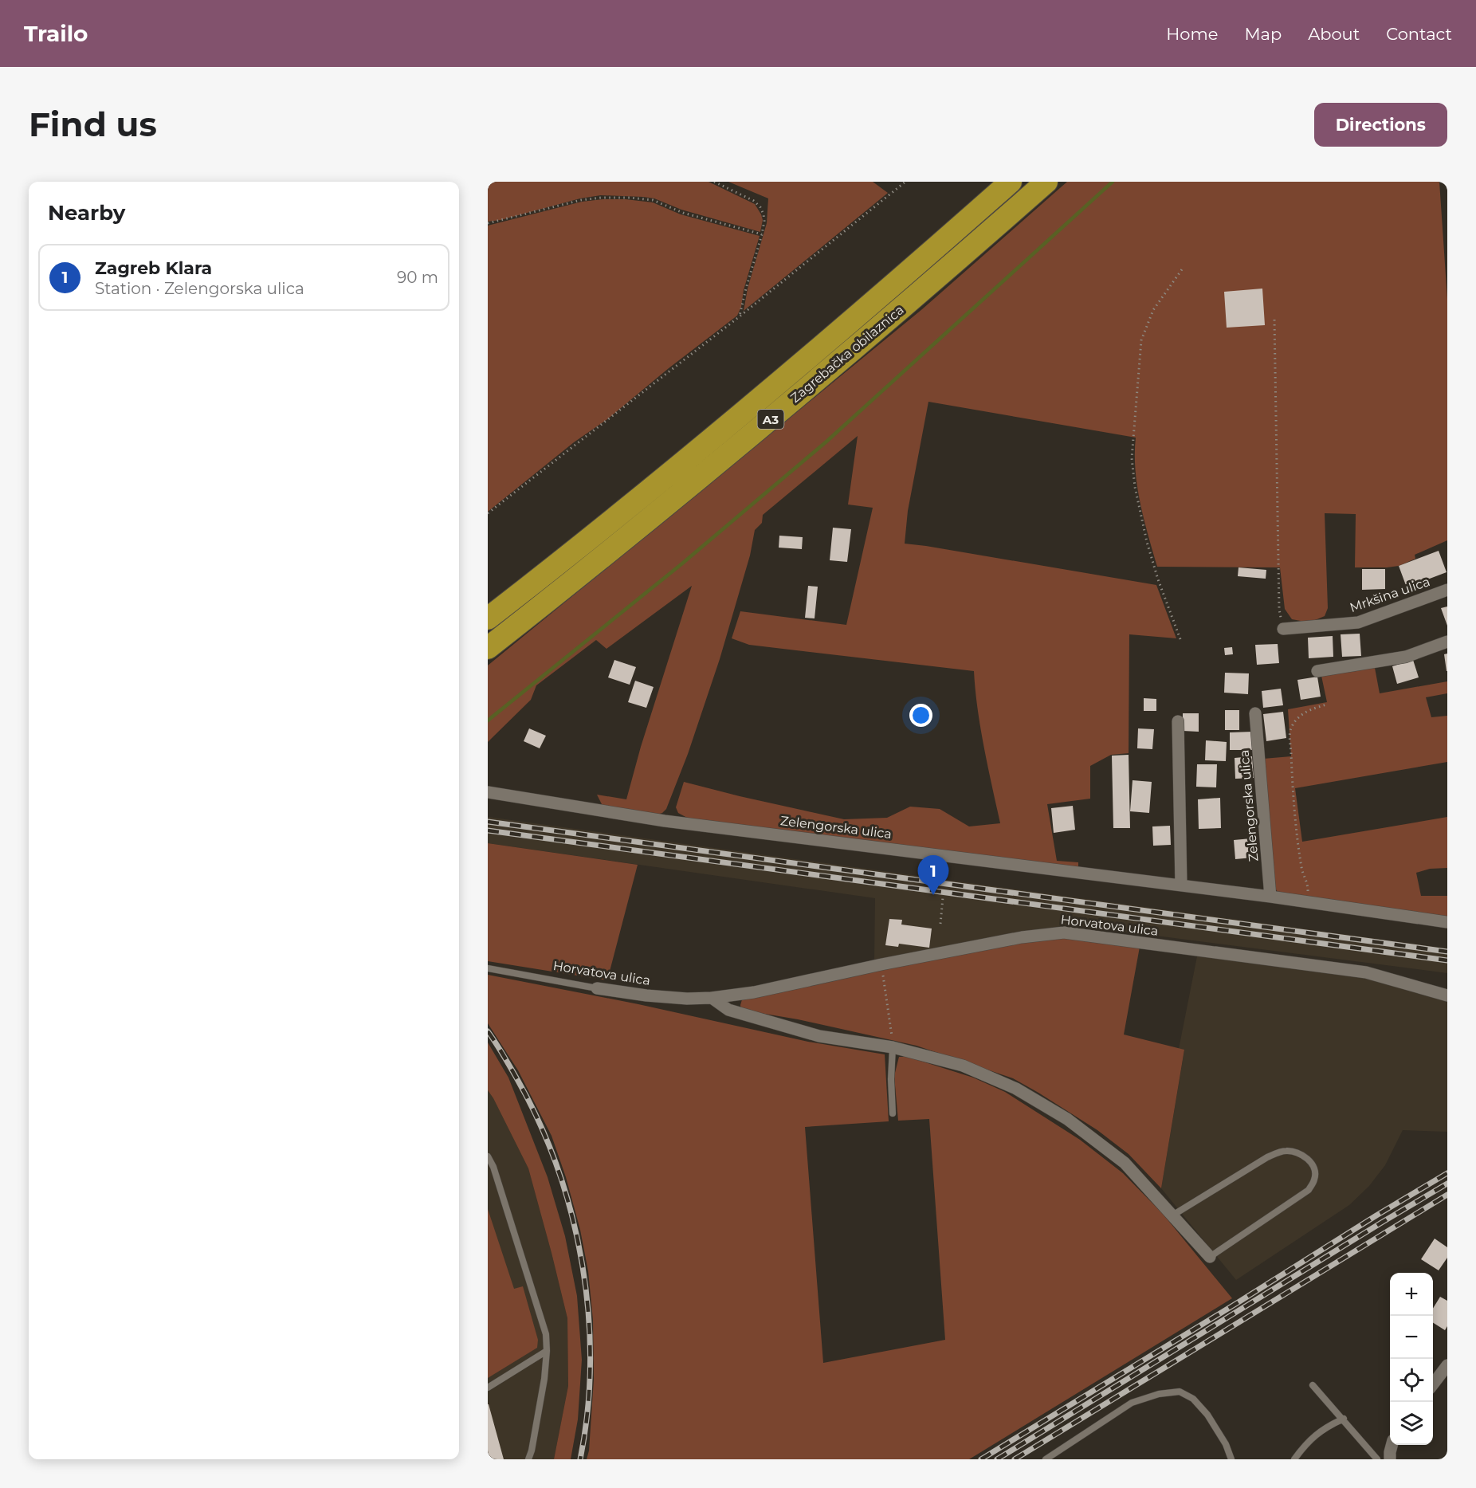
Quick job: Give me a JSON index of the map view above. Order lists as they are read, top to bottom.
{
  "streets": {
    "highway": ["Zagrebačka obilaznica", "A3"],
    "street": ["Mrkšina ulica", "Zelengorska ulica", "Horvatova ulica"]
  },
  "page": {
    "header": "Trailo",
    "nav": [
      "Home",
      "Map",
      "About",
      "Contact"
    ],
    "buttons": "Directions",
    "title": "Find us",
    "heading": "Nearby",
    "list": [
      {
        "mark": "1",
        "name": "Zagreb Klara",
        "note": "Station · Zelengorska ulica",
        "value": "90 m"
      }
    ],
    "pins": "1",
    "map_buttons": ["+", "−"]
  }
}
